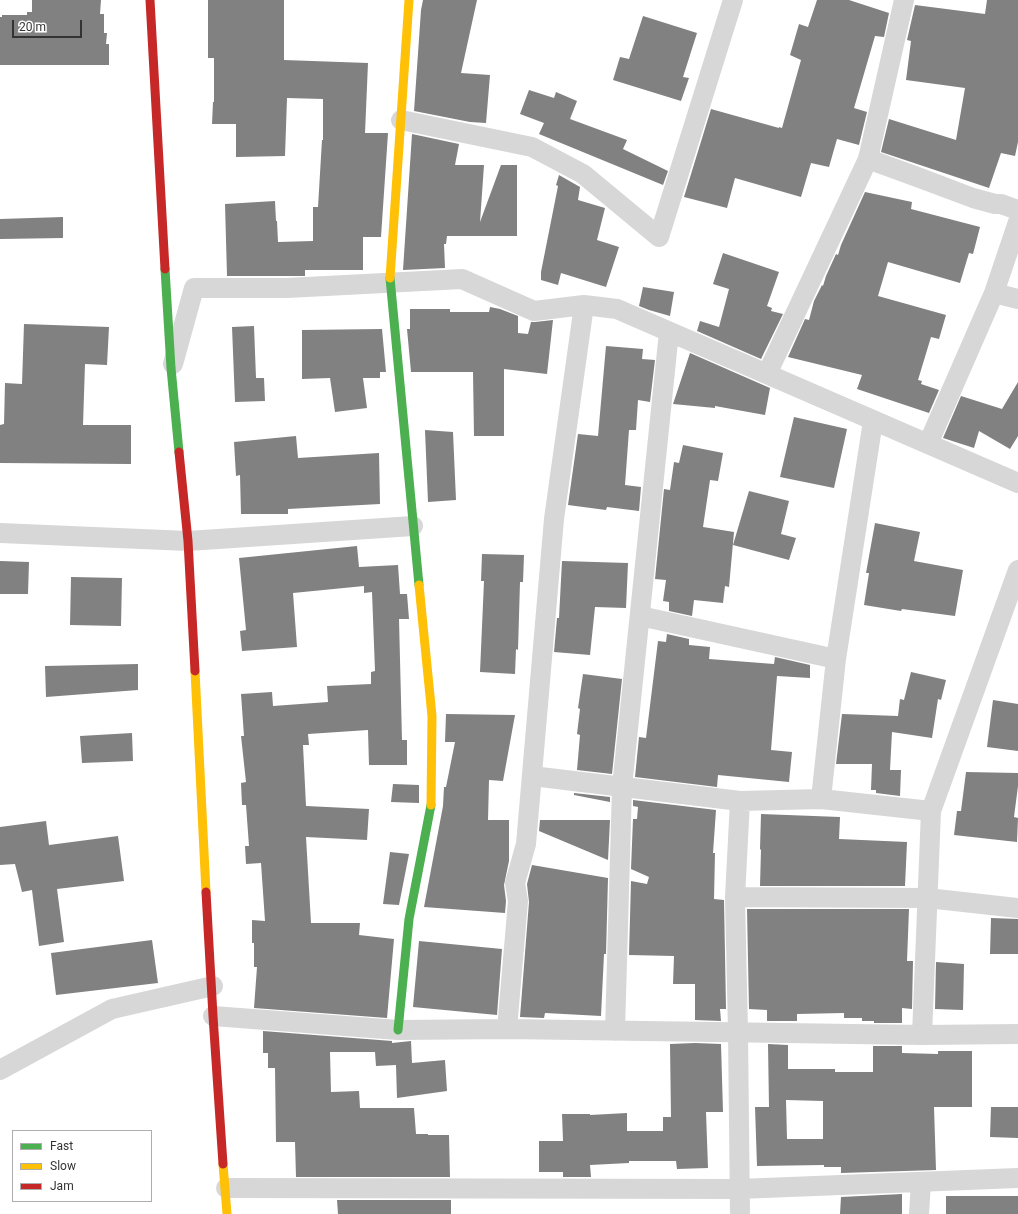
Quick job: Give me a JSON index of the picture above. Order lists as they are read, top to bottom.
{
  "legend": ["Fast", "Slow", "Jam"],
  "scale_bar": "20 m"
}
